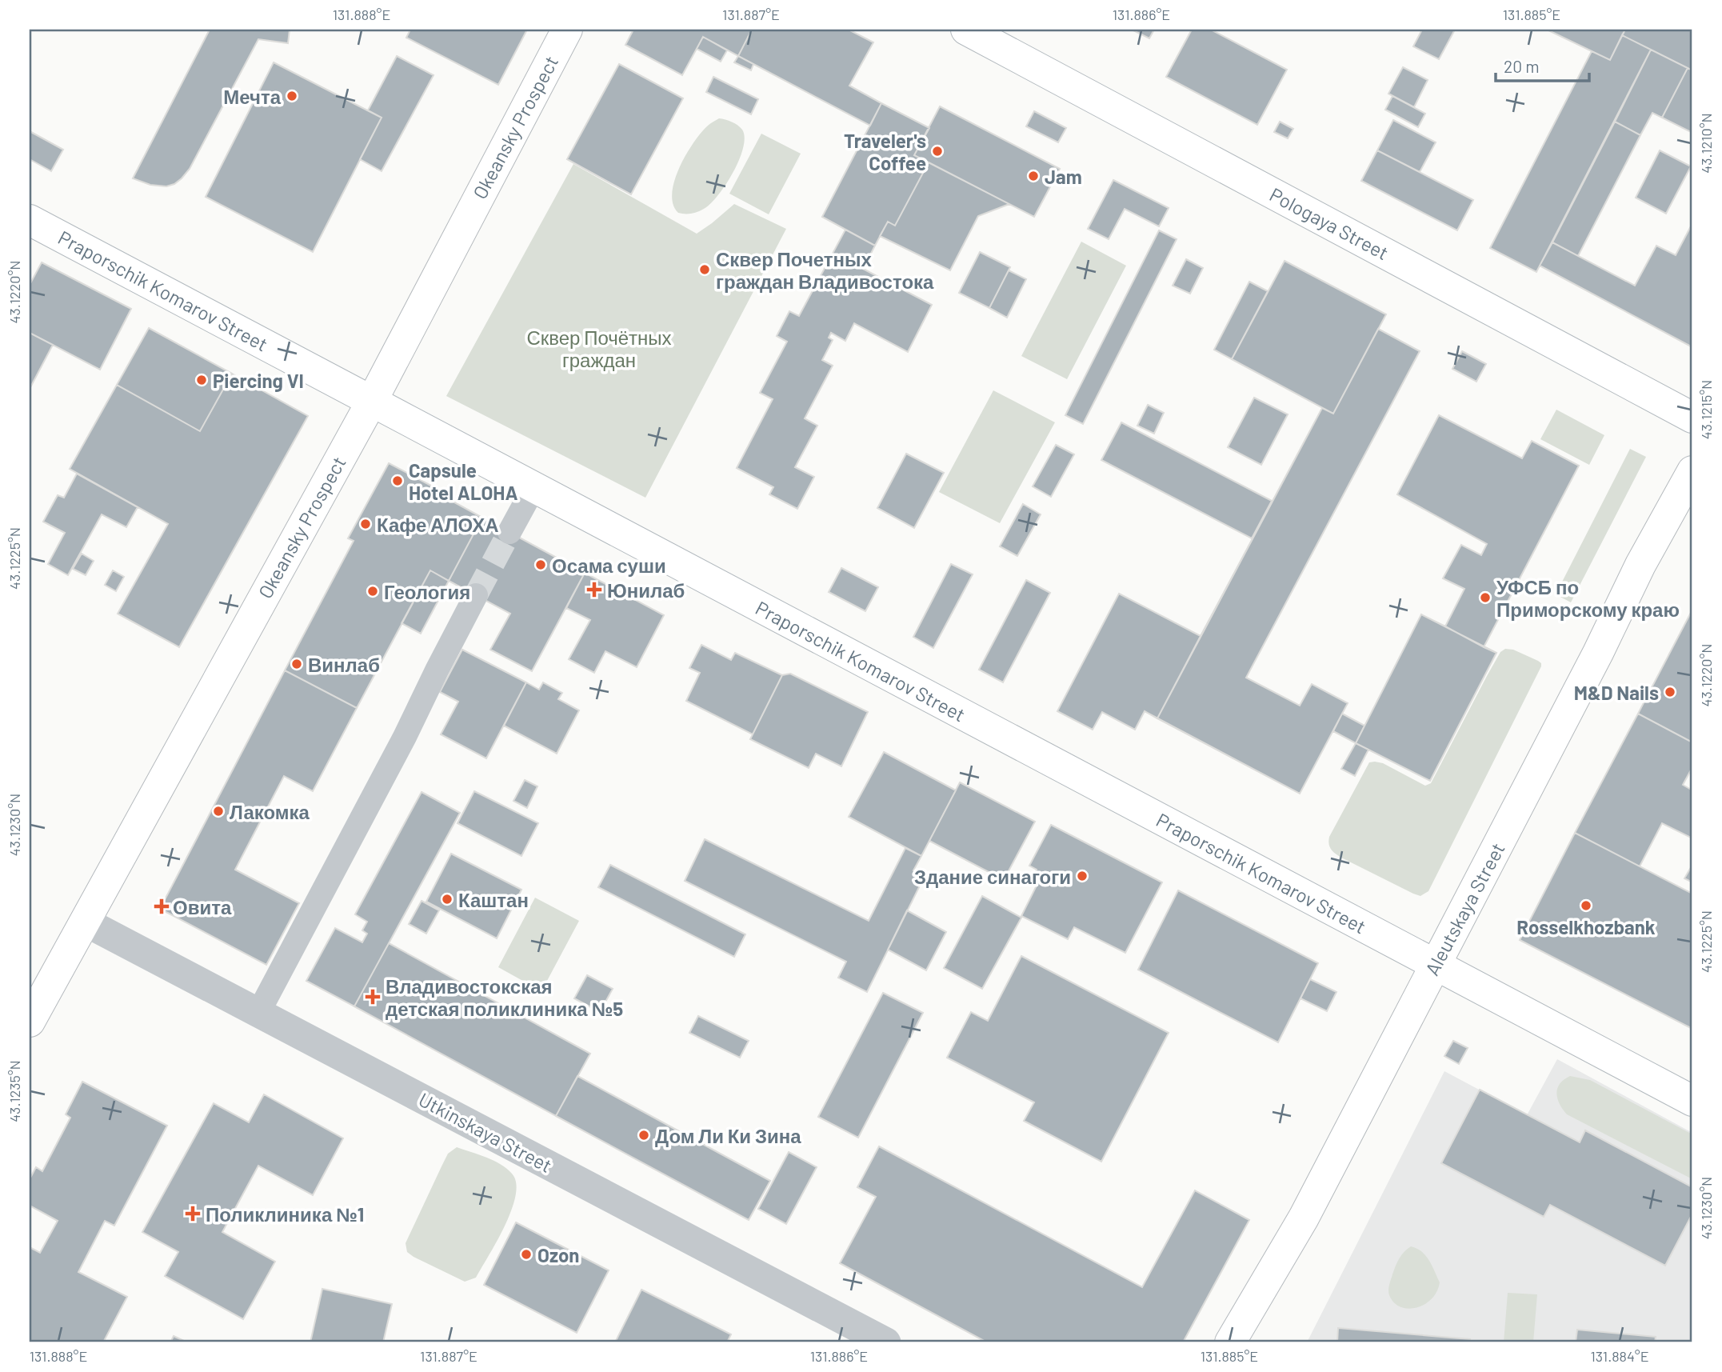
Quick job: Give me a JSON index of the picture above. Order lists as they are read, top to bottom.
{
  "streets": {
    "main road": [
      "Okeansky Prospect",
      "Pologaya Street",
      "Praporschik Komarov Street",
      "Aleutskaya Street"
    ],
    "street": ["Utkinskaya Street"]
  },
  "crossings": [
    ["Okeansky Prospect", "Praporschik Komarov Street"],
    ["Okeansky Prospect", "Utkinskaya Street"],
    ["Praporschik Komarov Street", "Aleutskaya Street"]
  ],
  "parks": ["Сквер Почётных граждан"],
  "places": {
    "other": [
      "Мечта",
      "Traveler's Coffee",
      "Jam",
      "Сквер Почетных граждан Владивостока",
      "Piercing Vl",
      "Capsule Hotel ALOHA",
      "Кафе АЛОХА",
      "Осама суши",
      "Геология",
      "УФСБ по Приморскому краю",
      "Винлаб",
      "M&D Nails",
      "Лакомка",
      "Здание синагоги",
      "Каштан",
      "Rosselkhozbank",
      "Дом Ли Ки Зина",
      "Ozon"
    ],
    "health": [
      "Юнилаб",
      "Овита",
      "Владивостокская детская поликлиника №5",
      "Поликлиника №1"
    ]
  },
  "scale_bar": "20 m",
  "coordinates": [
    "131.888°E",
    "131.887°E",
    "131.886°E",
    "131.885°E",
    "43.1210°N",
    "43.1220°N",
    "43.1215°N",
    "43.1225°N",
    "43.1230°N",
    "43.1235°N",
    "131.884°E"
  ]
}
